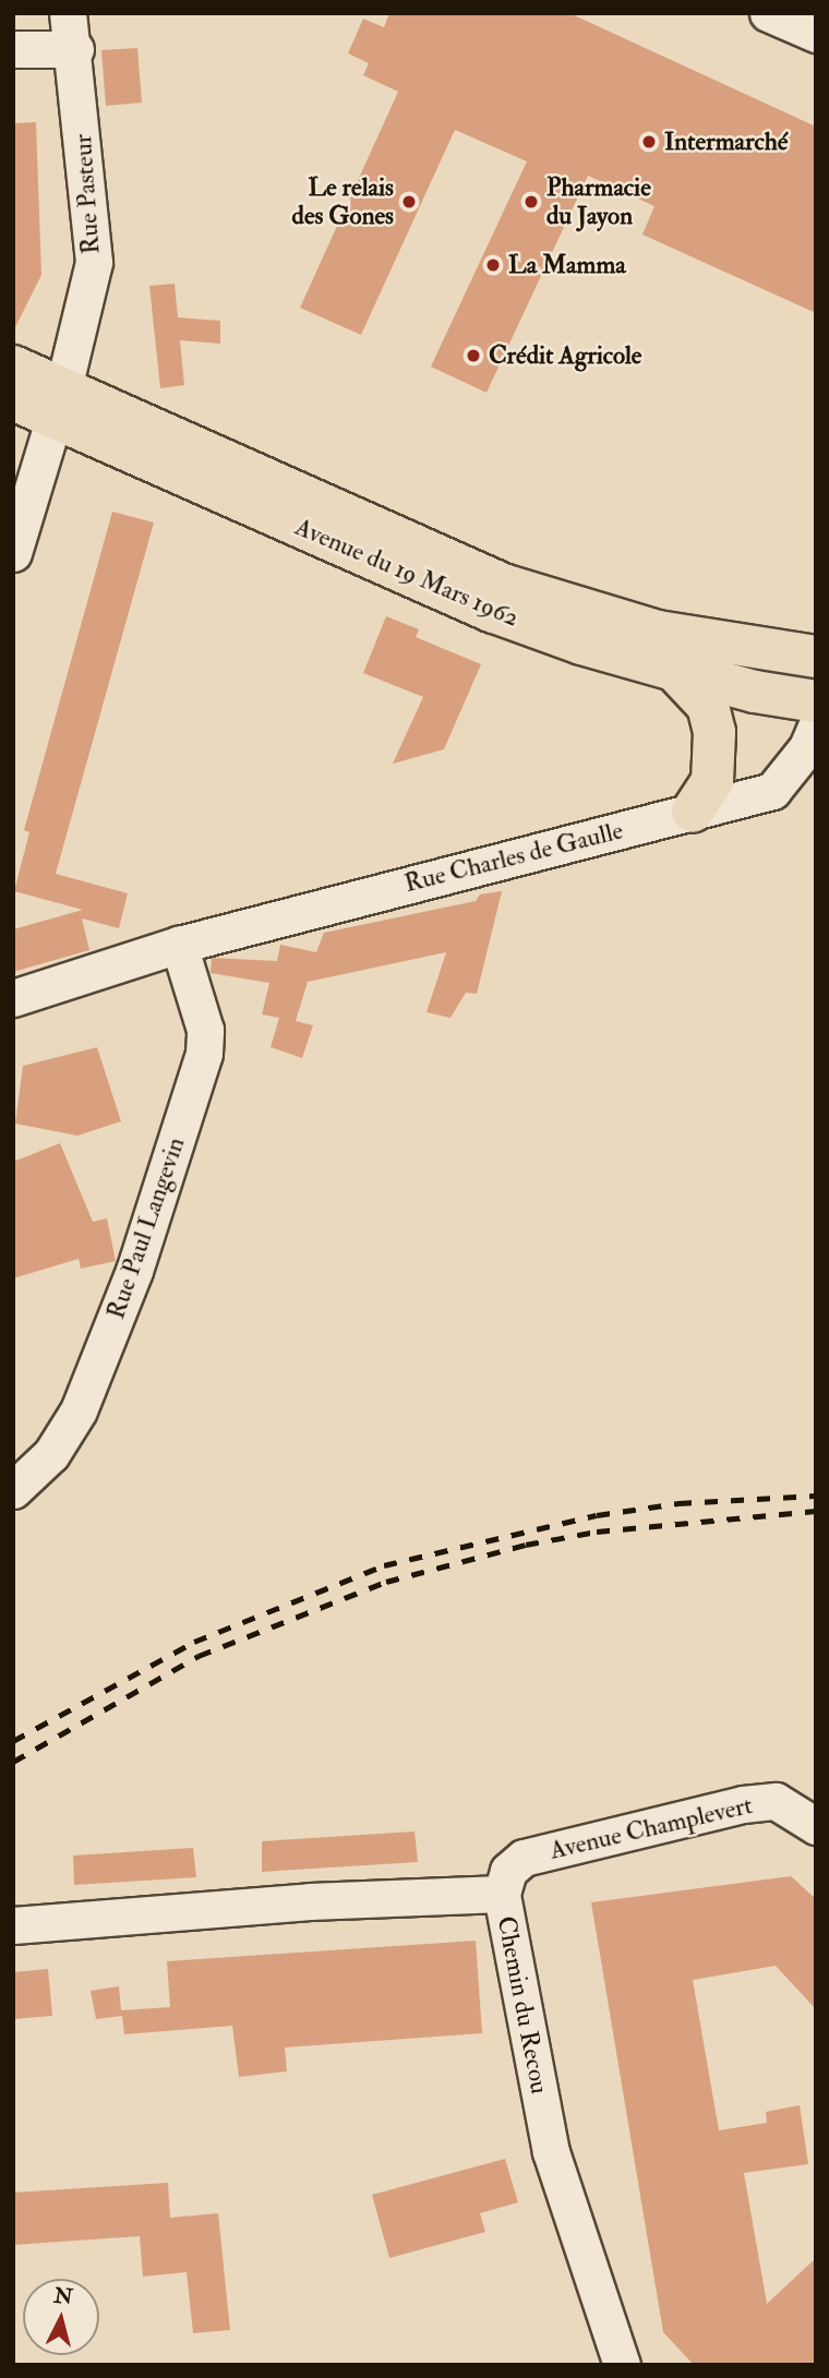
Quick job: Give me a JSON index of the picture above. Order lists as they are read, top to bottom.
{
  "streets": {
    "main road": ["Avenue du 19 Mars 1962"],
    "street": [
      "Rue Pasteur",
      "Rue Charles de Gaulle",
      "Rue Paul Langevin",
      "Avenue Champlevert",
      "Chemin du Recou"
    ]
  },
  "crossings": [
    ["Rue Pasteur", "Avenue du 19 Mars 1962"],
    ["Rue Charles de Gaulle", "Rue Paul Langevin"],
    ["Avenue Champlevert", "Chemin du Recou"]
  ],
  "places": [
    "Intermarché",
    "Le relais des Gones",
    "Pharmacie du Jayon",
    "La Mamma",
    "Crédit Agricole"
  ],
  "north": "top"
}
